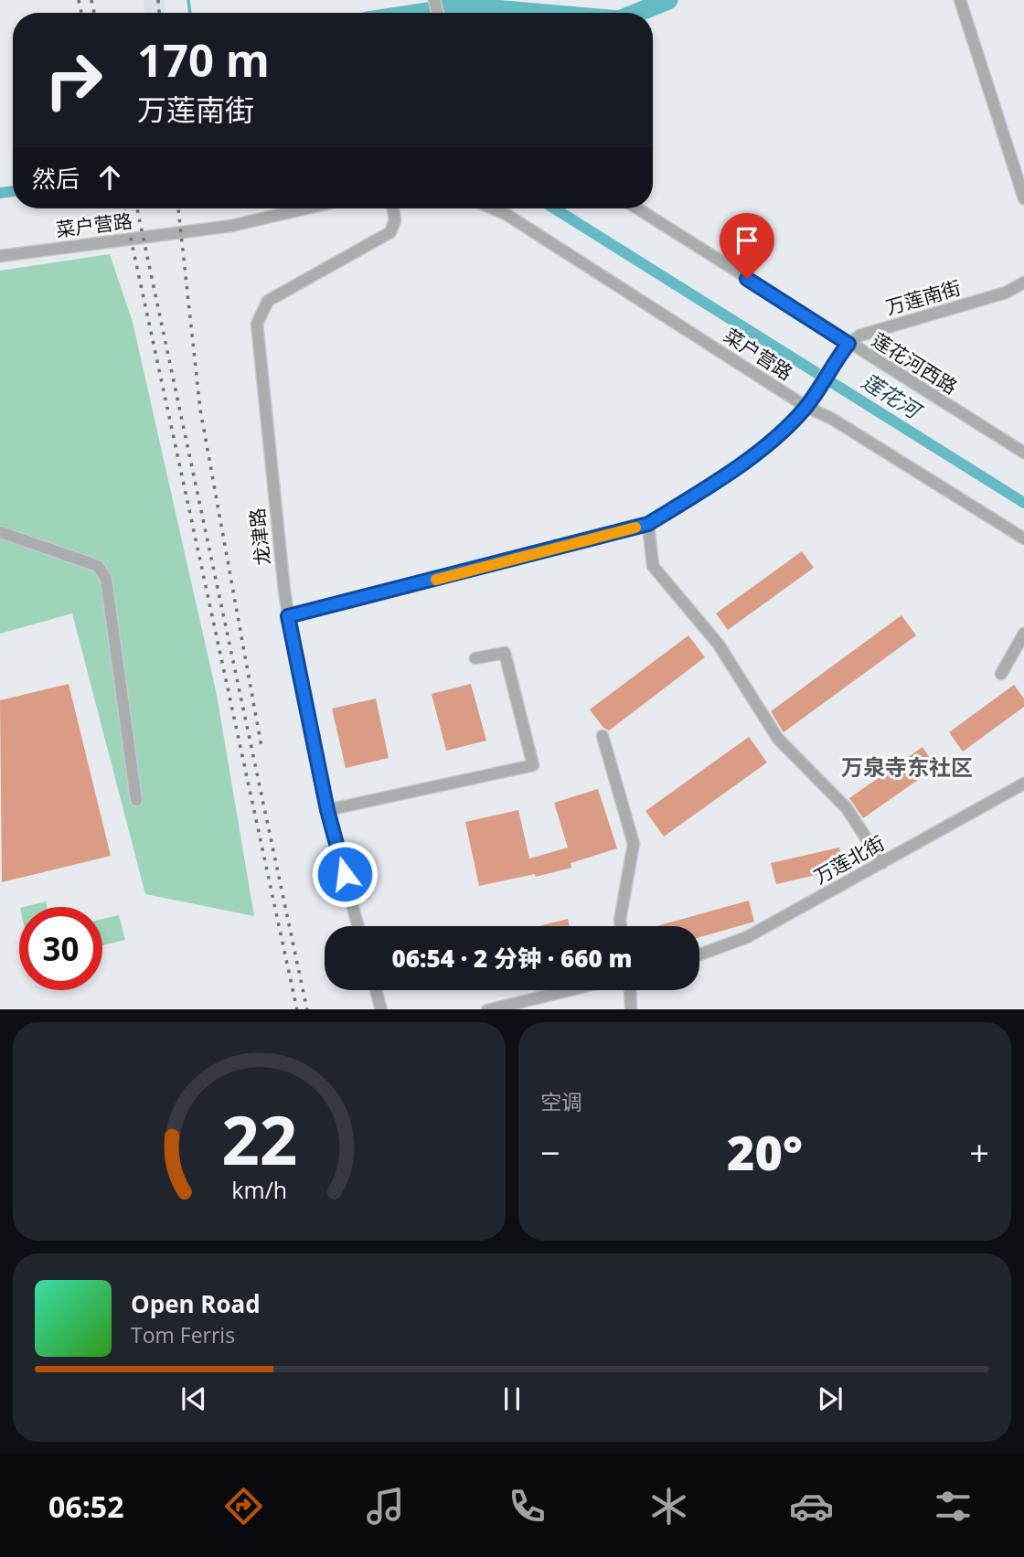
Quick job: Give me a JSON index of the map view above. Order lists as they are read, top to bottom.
{
  "streets": {
    "street": [
      "菜户营路",
      "万莲南街",
      "莲花河西路",
      "龙津路",
      "万莲北街"
    ]
  },
  "crossings": [
    ["菜户营路", "万莲南街"],
    ["万莲南街", "莲花河西路"]
  ],
  "districts": ["万泉寺东社区"],
  "water": ["莲花河"],
  "page": {
    "turn": ["170 m", "万莲南街"],
    "then": "然后",
    "limit": "30",
    "trip": "06:54 · 2 分钟 · 660 m",
    "tile": "空调",
    "heat": ["−", "20°", "+"],
    "song": ["Open Road", "Tom Ferris"],
    "tabs": "06:52",
    "gauge": ["22", "km/h"]
  }
}
